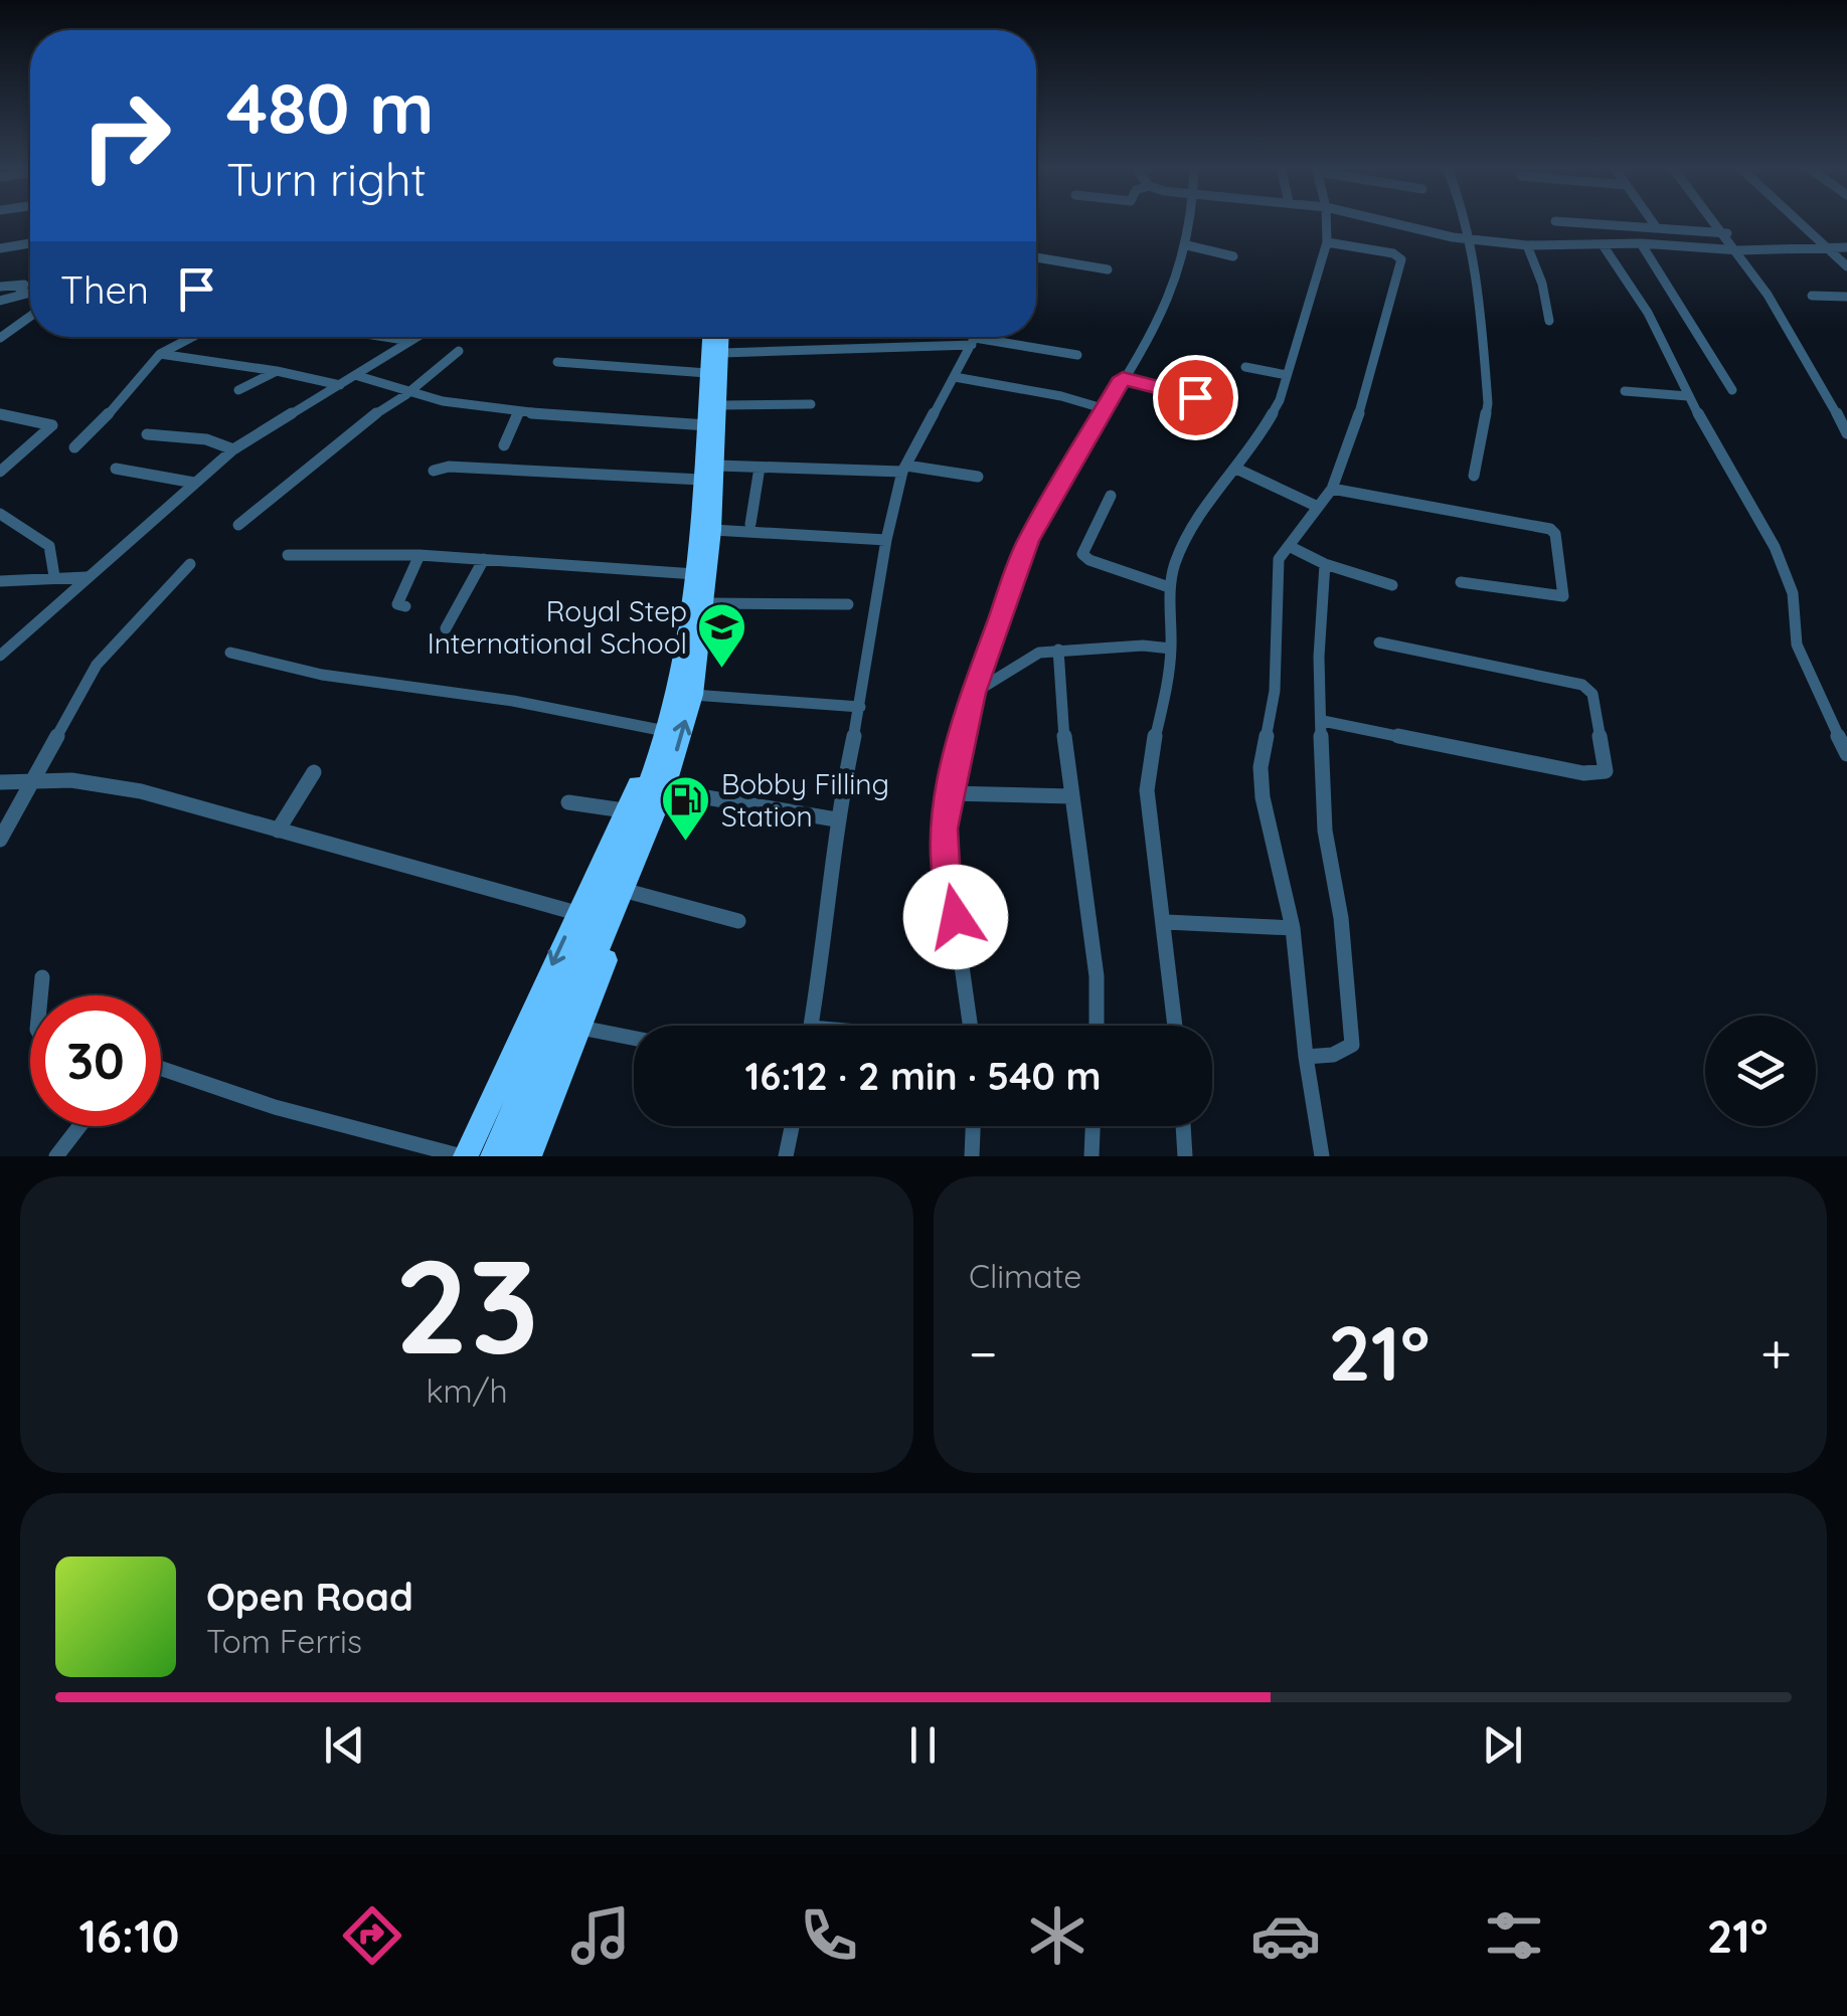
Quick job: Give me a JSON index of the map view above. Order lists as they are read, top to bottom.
{
  "places": {
    "school or university": ["Royal Step International School"],
    "fuel station": ["Bobby Filling Station"]
  },
  "page": {
    "turn": ["480 m", "Turn right"],
    "then": "Then",
    "limit": "30",
    "trip": "16:12 · 2 min · 540 m",
    "tile": [
      ["23", "km/h"],
      "Climate"
    ],
    "heat": ["−", "21°", "+"],
    "song": ["Open Road", "Tom Ferris"],
    "tabs": ["16:10", "21°"]
  }
}
